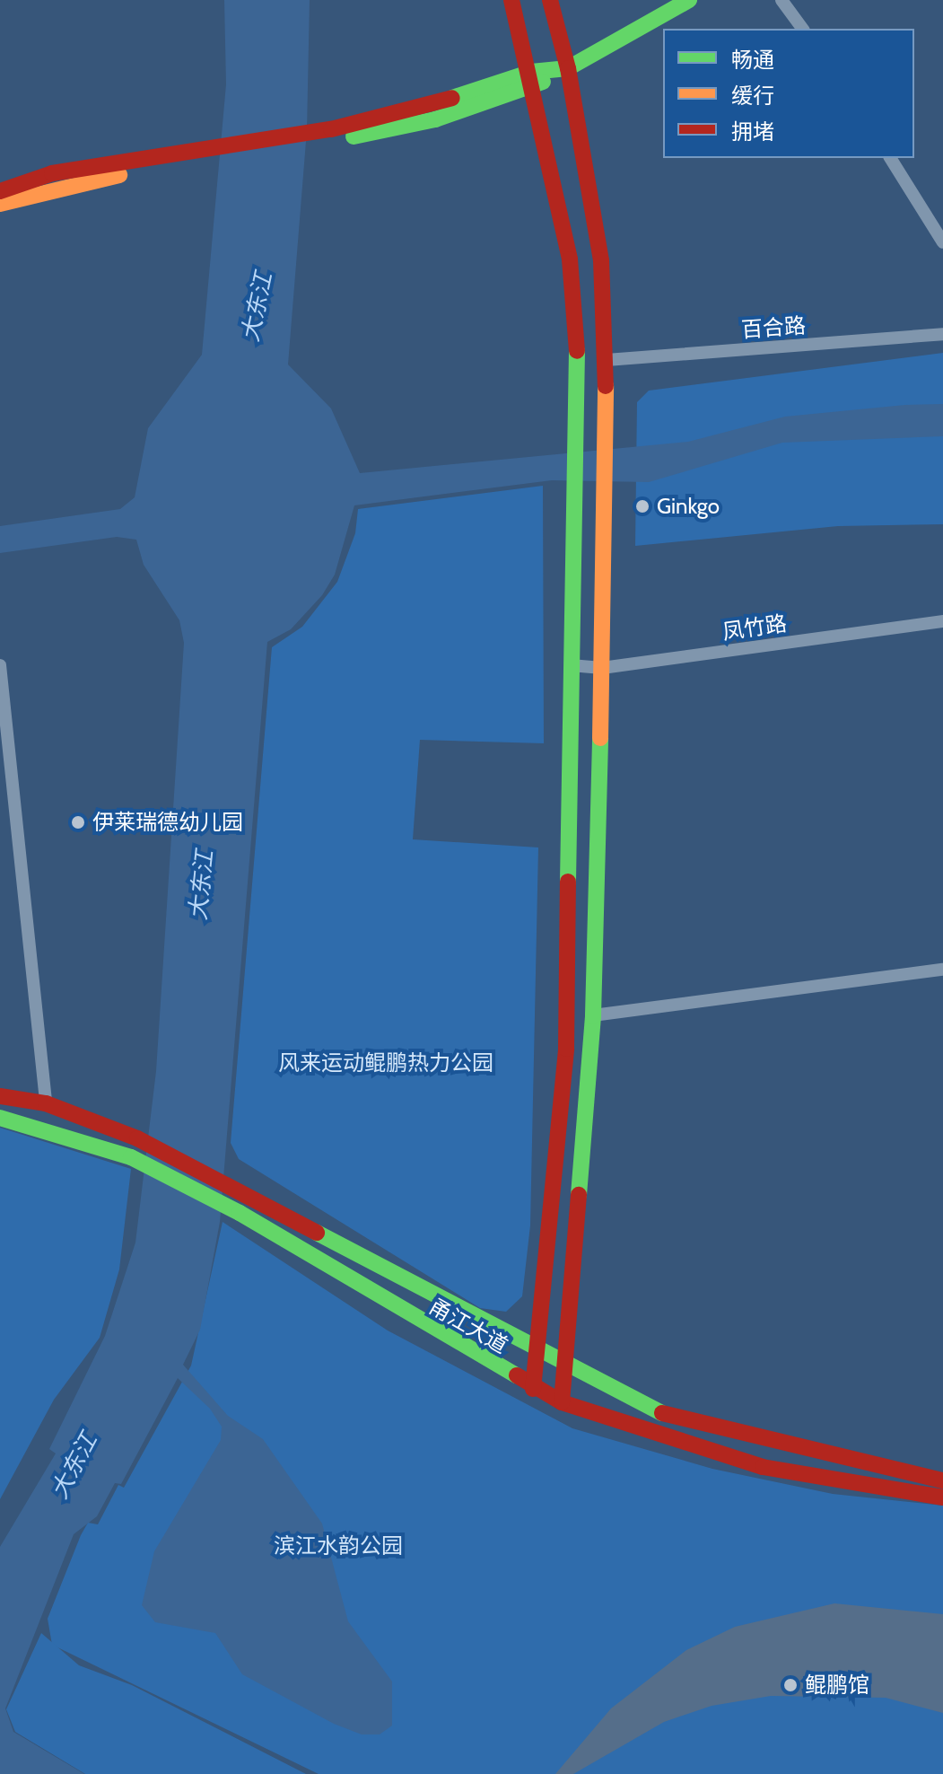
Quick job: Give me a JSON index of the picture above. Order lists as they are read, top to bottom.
{
  "streets": {
    "street": ["百合路", "凤竹路", "甬江大道"]
  },
  "water": ["大东江"],
  "parks": ["风来运动鲲鹏热力公园", "滨江水韵公园"],
  "places": ["Ginkgo", "伊莱瑞德幼儿园", "鲲鹏馆"],
  "legend": ["畅通", "缓行", "拥堵"]
}
